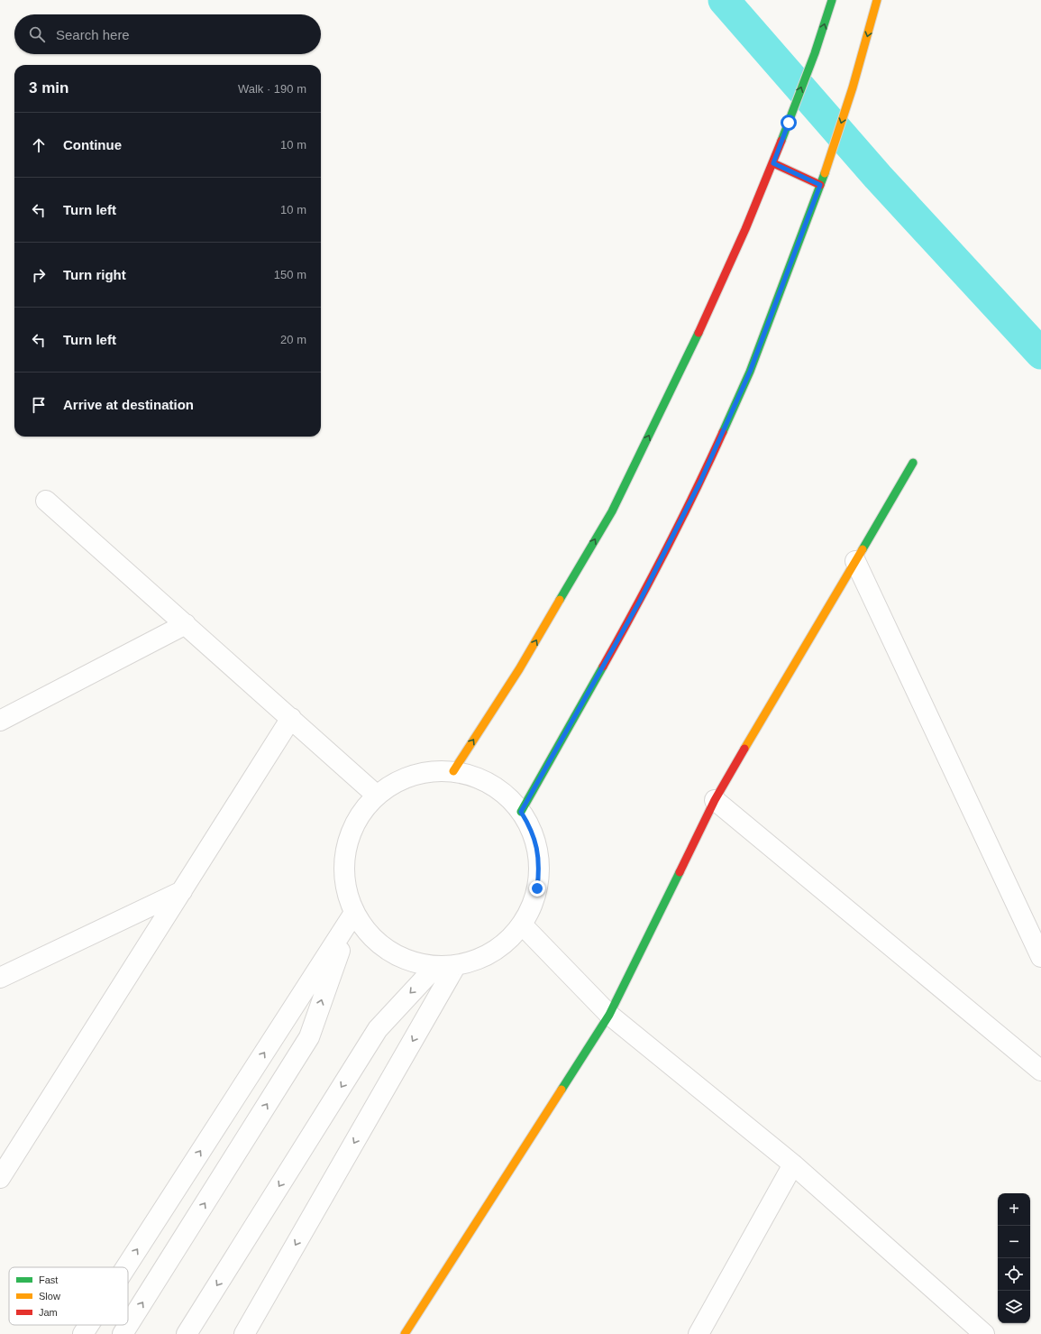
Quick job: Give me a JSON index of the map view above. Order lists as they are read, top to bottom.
{
  "legend": ["Fast", "Slow", "Jam"],
  "page": {
    "search": "Search here",
    "heading": ["3 min", "Walk · 190 m"],
    "list": [
      ["Continue", "10 m"],
      ["Turn left", "10 m"],
      ["Turn right", "150 m"],
      ["Turn left", "20 m"],
      "Arrive at destination"
    ],
    "map_buttons": ["+", "−"]
  }
}
